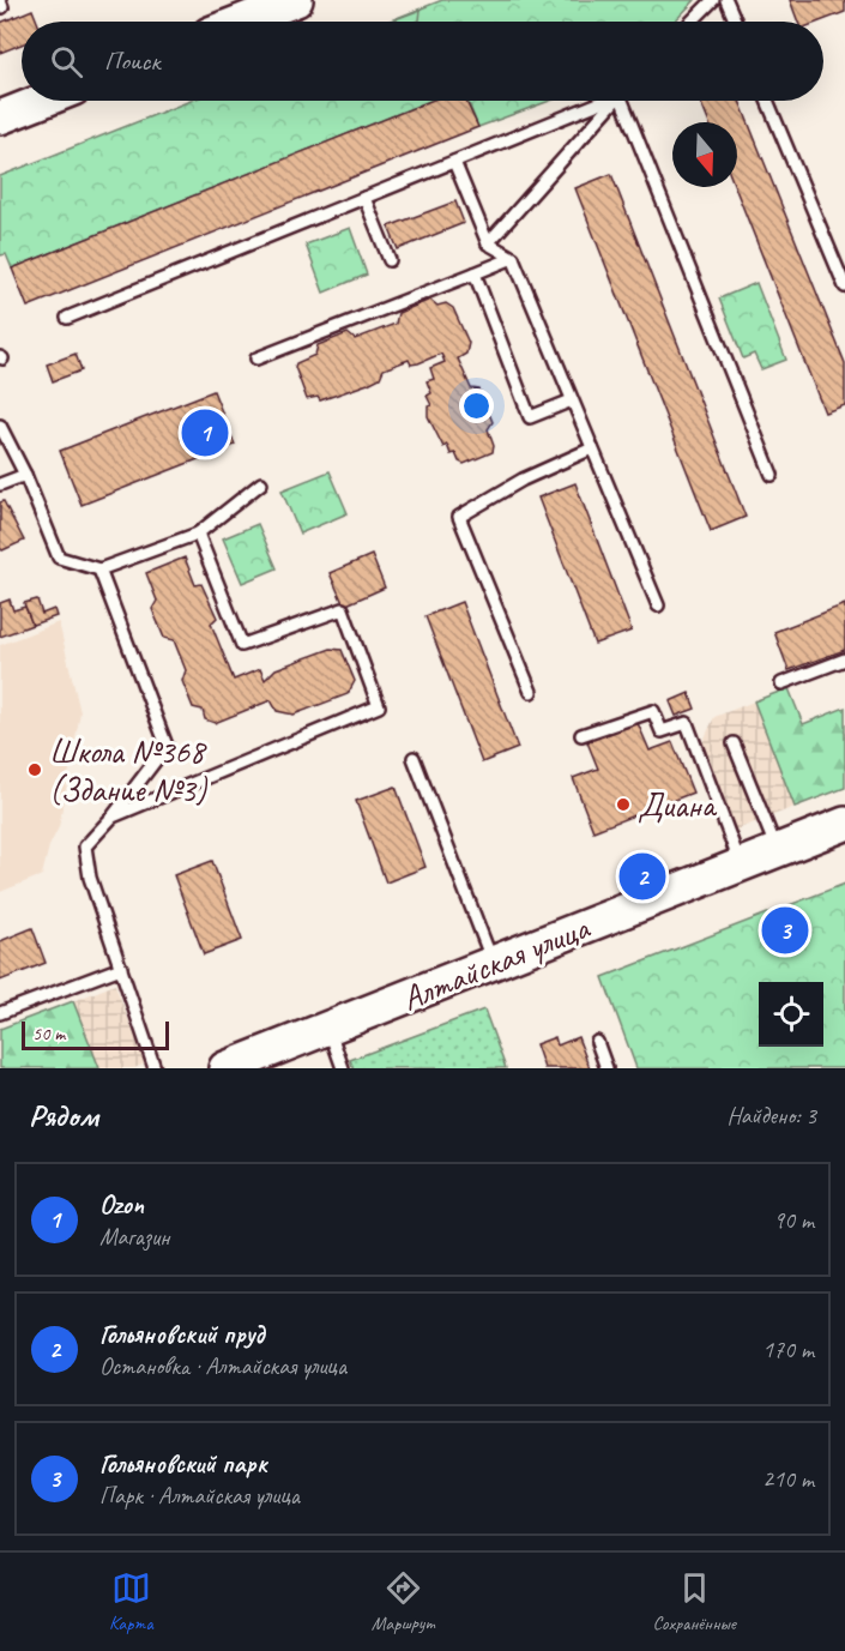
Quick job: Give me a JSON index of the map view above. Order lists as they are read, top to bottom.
{
  "streets": {
    "street": ["Алтайская улица"]
  },
  "places": ["Школа №368 (Здание №3)", "Диана"],
  "scale_bar": "50 m",
  "north": "bottom",
  "page": {
    "search": "Поиск",
    "pins": ["1", "2", "3"],
    "scale": "50 m",
    "heading": ["Рядом", "Найдено: 3"],
    "list": [
      {
        "mark": "1",
        "name": "Ozon",
        "note": "Магазин",
        "value": "90 m"
      },
      {
        "mark": "2",
        "name": "Гольяновский пруд",
        "note": "Остановка · Алтайская улица",
        "value": "170 m"
      },
      {
        "mark": "3",
        "name": "Гольяновcкий парк",
        "note": "Парк · Алтайская улица",
        "value": "210 m"
      }
    ],
    "nav": ["Карта", "Маршрут", "Сохранённые"]
  }
}
